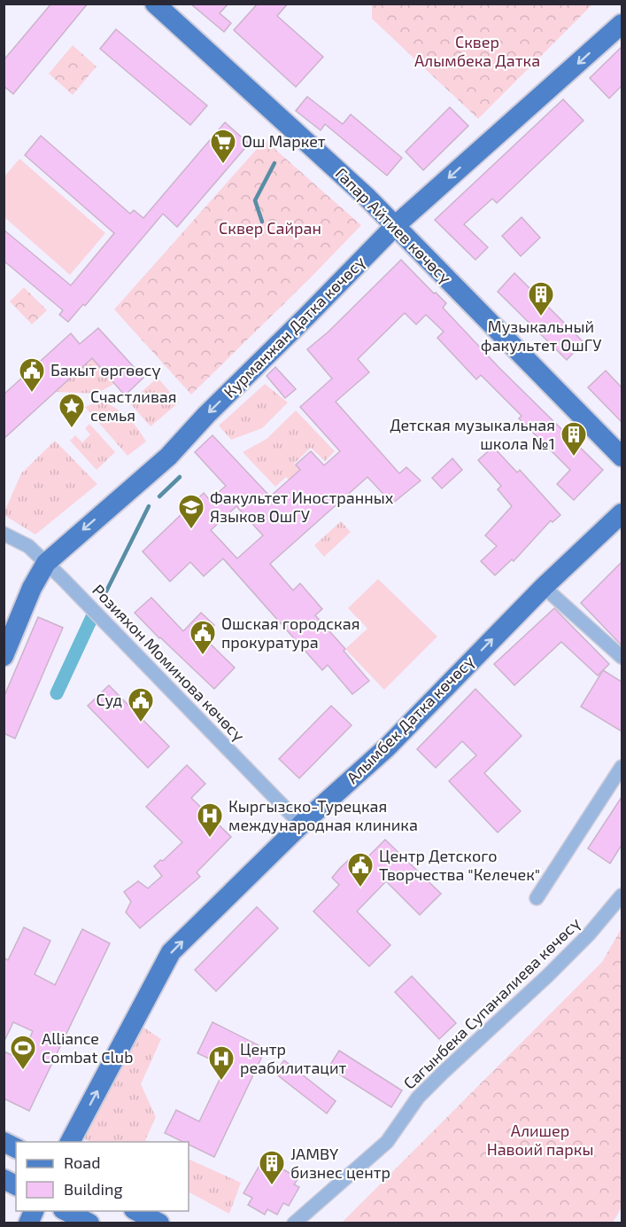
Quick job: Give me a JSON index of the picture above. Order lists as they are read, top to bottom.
{
  "streets": {
    "main road": ["Гапар Айтиев көчөсү", "Курманжан Датка көчөсү", "Алымбек Датка көчөсү"],
    "street": ["Розияхон Моминова көчөсү", "Сагынбека Супаналиева көчөсү"]
  },
  "crossings": [
    ["Гапар Айтиев көчөсү", "Курманжан Датка көчөсү"],
    ["Курманжан Датка көчөсү", "Розияхон Моминова көчөсү"],
    ["Розияхон Моминова көчөсү", "Алымбек Датка көчөсү"]
  ],
  "one_way": ["Курманжан Датка көчөсү", "Алымбек Датка көчөсү"],
  "parks": ["Сквер Алымбека Датка", "Сквер Сайран", "Алишер Навоий паркы"],
  "places": {
    "supermarket": ["Ош Маркет"],
    "building": ["Музыкальный факультет ОшГУ", "Детская музыкальная школа №1", "JAMBY бизнес центр"],
    "public building": [
      "Бакыт өргөөсү",
      "Ошская городская прокуратура",
      "Суд",
      "Центр Детского Творчества \"Келечек\""
    ],
    "place": ["Счастливая семья"],
    "school or university": ["Факультет Иностранных Языков ОшГУ"],
    "hospital": ["Кыргызско-Турецкая международная клиника", "Центр реабилитацит"],
    "sports": ["Alliance Combat Club"]
  },
  "legend": ["Road", "Building"]
}
